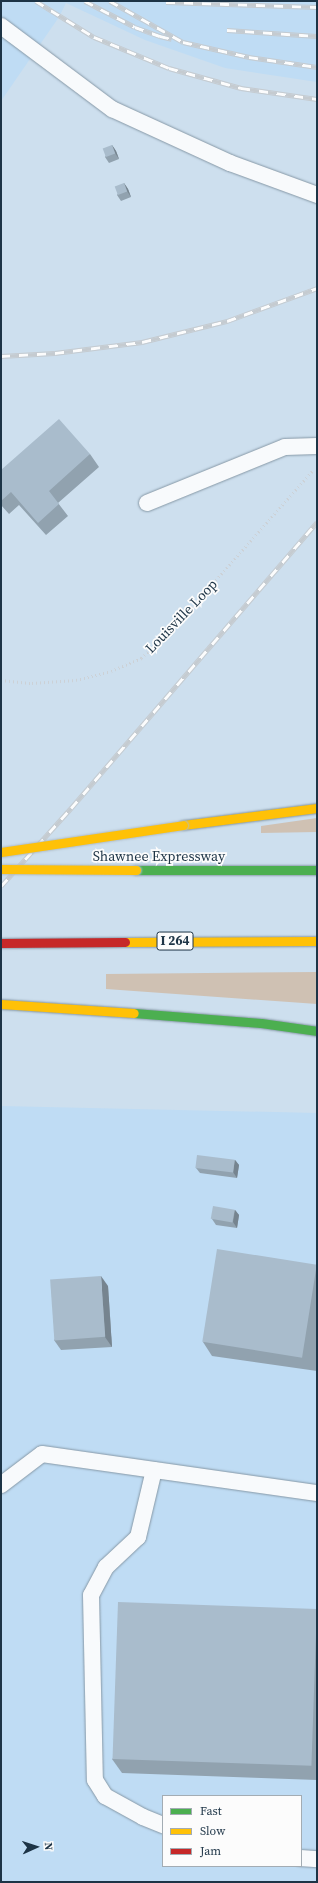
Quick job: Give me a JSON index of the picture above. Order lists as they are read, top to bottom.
{
  "streets": {
    "highway": ["Shawnee Expressway", "I 264"],
    "path": ["Louisville Loop"]
  },
  "legend": ["Fast", "Slow", "Jam"],
  "north": "right"
}
